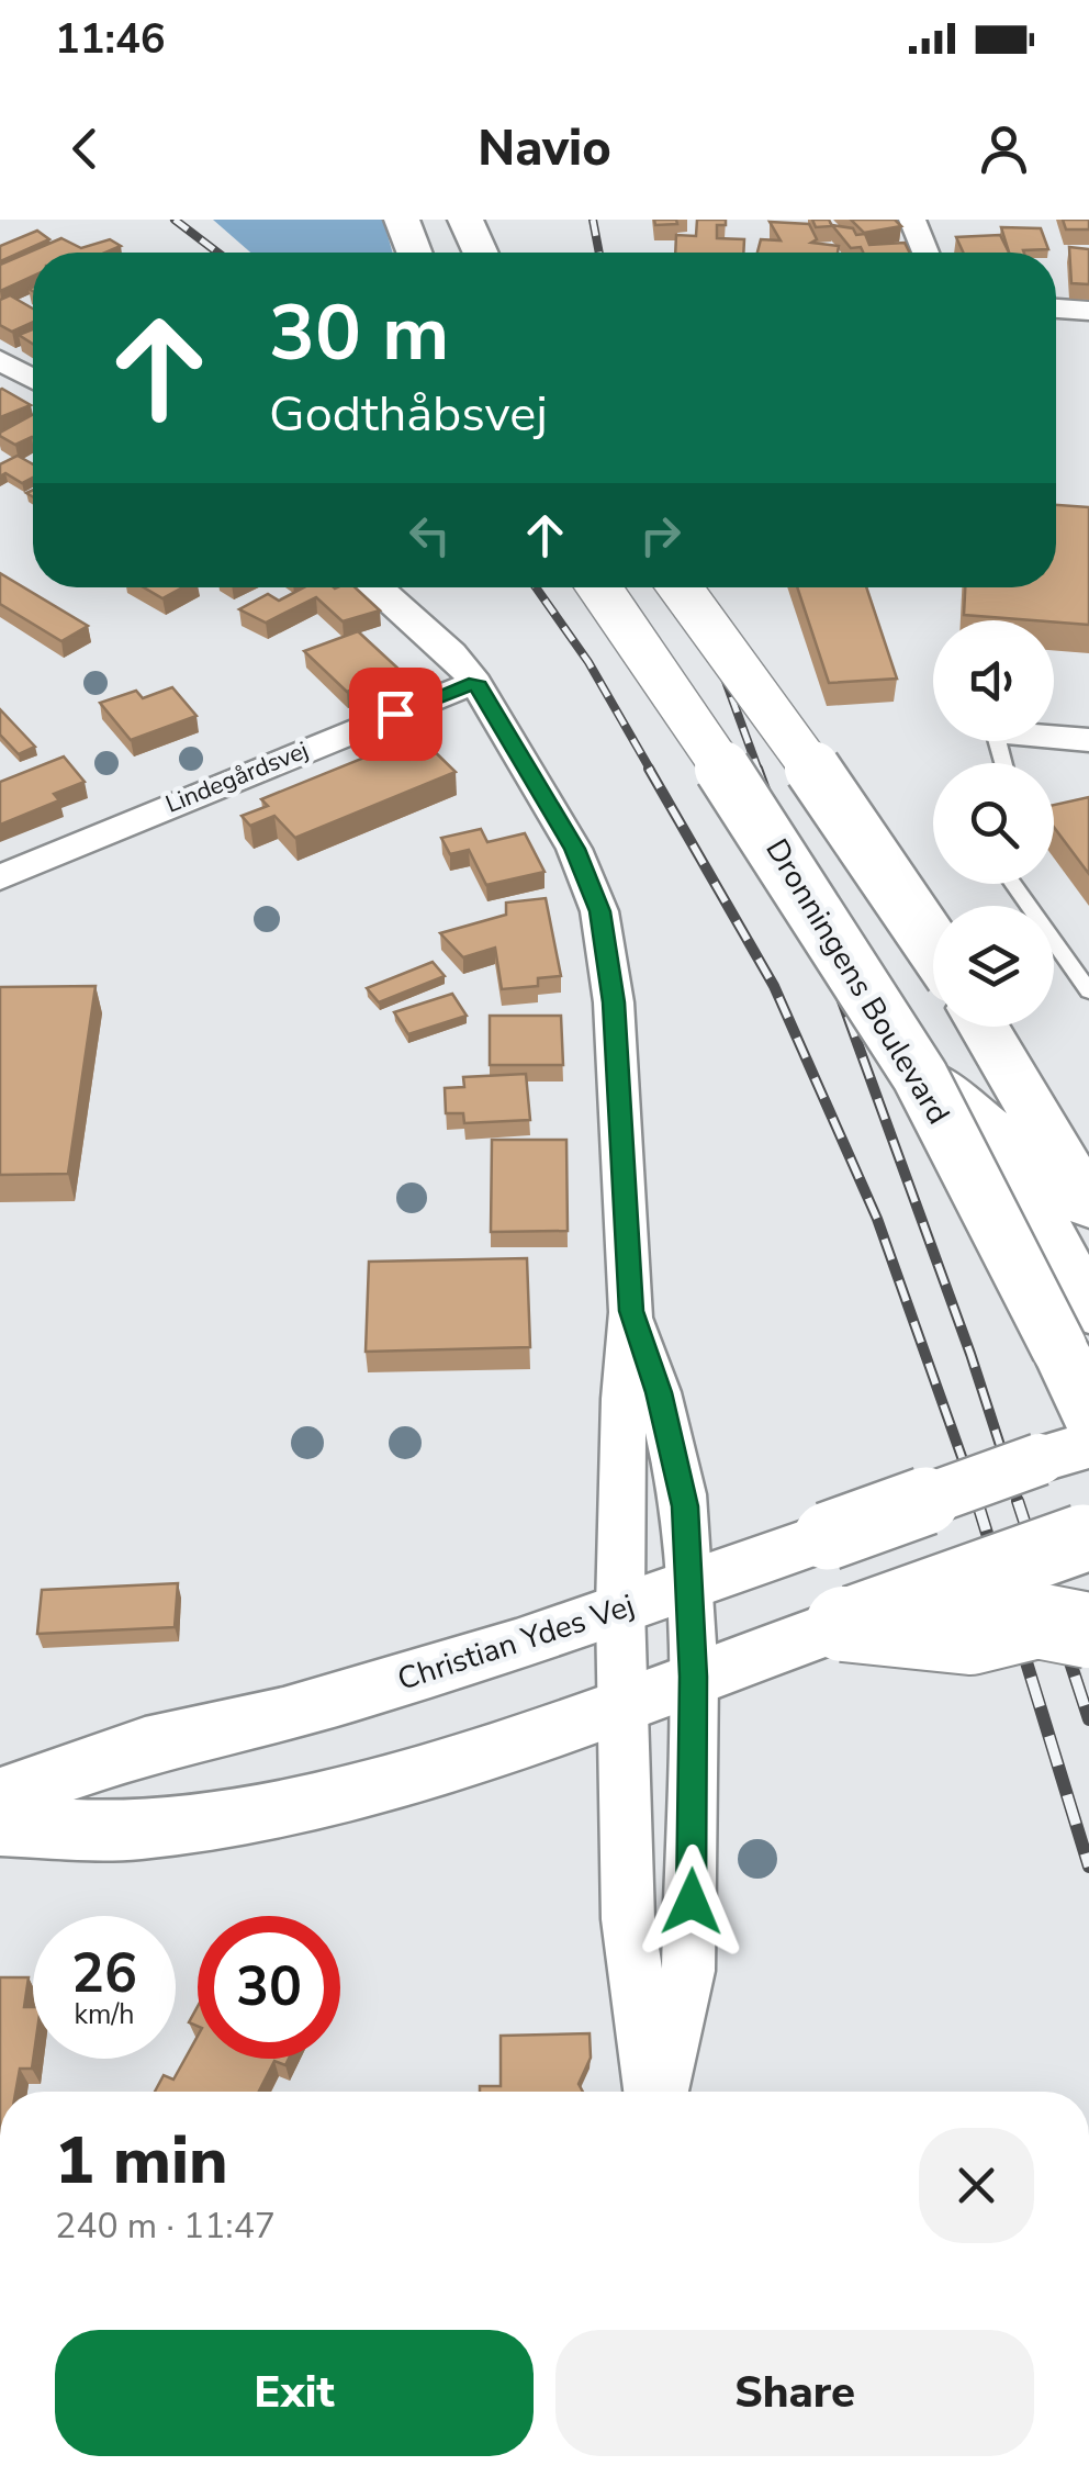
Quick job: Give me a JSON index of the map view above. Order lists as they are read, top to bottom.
{
  "streets": {
    "main road": ["Dronningens Boulevard"],
    "street": ["Lindegårdsvej", "Christian Ydes Vej"]
  },
  "page": {
    "status": "11:46",
    "header": "Navio",
    "turn": ["30 m", "Godthåbsvej"],
    "speed": "26 km/h",
    "limit": "30",
    "heading": ["1 min", "240 m · 11:47"],
    "buttons": ["Exit", "Share"]
  }
}
